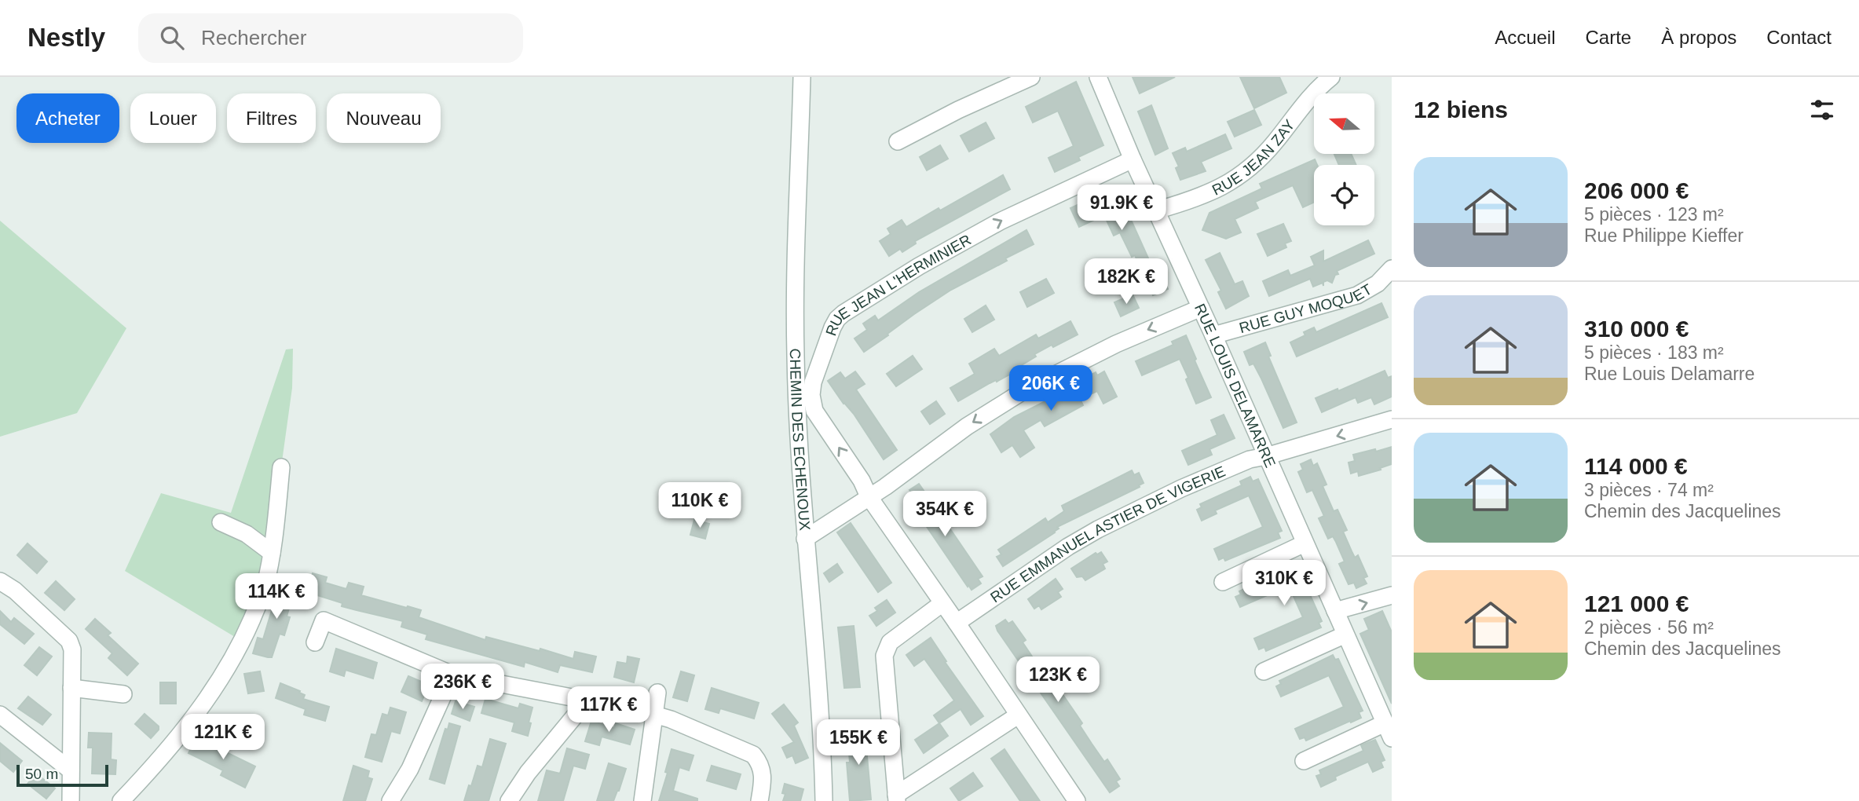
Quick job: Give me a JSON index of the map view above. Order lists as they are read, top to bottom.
{
  "streets": {
    "street": [
      "RUE JEAN ZAY",
      "RUE JEAN L'HERMINIER",
      "RUE GUY MOQUET",
      "RUE LOUIS DELAMARRE",
      "CHEMIN DES ECHENOUX",
      "RUE EMMANUEL ASTIER DE VIGERIE"
    ]
  },
  "crossings": [
    ["RUE JEAN ZAY", "RUE LOUIS DELAMARRE"],
    ["RUE JEAN L'HERMINIER", "RUE LOUIS DELAMARRE"],
    ["RUE JEAN L'HERMINIER", "RUE EMMANUEL ASTIER DE VIGERIE"],
    ["RUE GUY MOQUET", "RUE LOUIS DELAMARRE"],
    ["RUE LOUIS DELAMARRE", "RUE EMMANUEL ASTIER DE VIGERIE"]
  ],
  "scale_bar": "50 m",
  "north": "left",
  "page": {
    "header": "Nestly",
    "search": "Rechercher",
    "nav": [
      "Accueil",
      "Carte",
      "À propos",
      "Contact"
    ],
    "heading": "12 biens",
    "chip": [
      "Acheter",
      "Louer",
      "Filtres",
      "Nouveau"
    ],
    "list": [
      {
        "name": "206 000 €",
        "note": "5 pièces · 123 m² · Rue Philippe Kieffer"
      },
      {
        "name": "310 000 €",
        "note": "5 pièces · 183 m² · Rue Louis Delamarre"
      },
      {
        "name": "114 000 €",
        "note": "3 pièces · 74 m² · Chemin des Jacquelines"
      },
      {
        "name": "121 000 €",
        "note": "2 pièces · 56 m² · Chemin des Jacquelines"
      }
    ],
    "price": [
      "91.9K €",
      "182K €",
      "206K €",
      "110K €",
      "354K €",
      "310K €",
      "114K €",
      "123K €",
      "236K €",
      "117K €",
      "121K €",
      "155K €"
    ],
    "scale": "50 m"
  }
}
